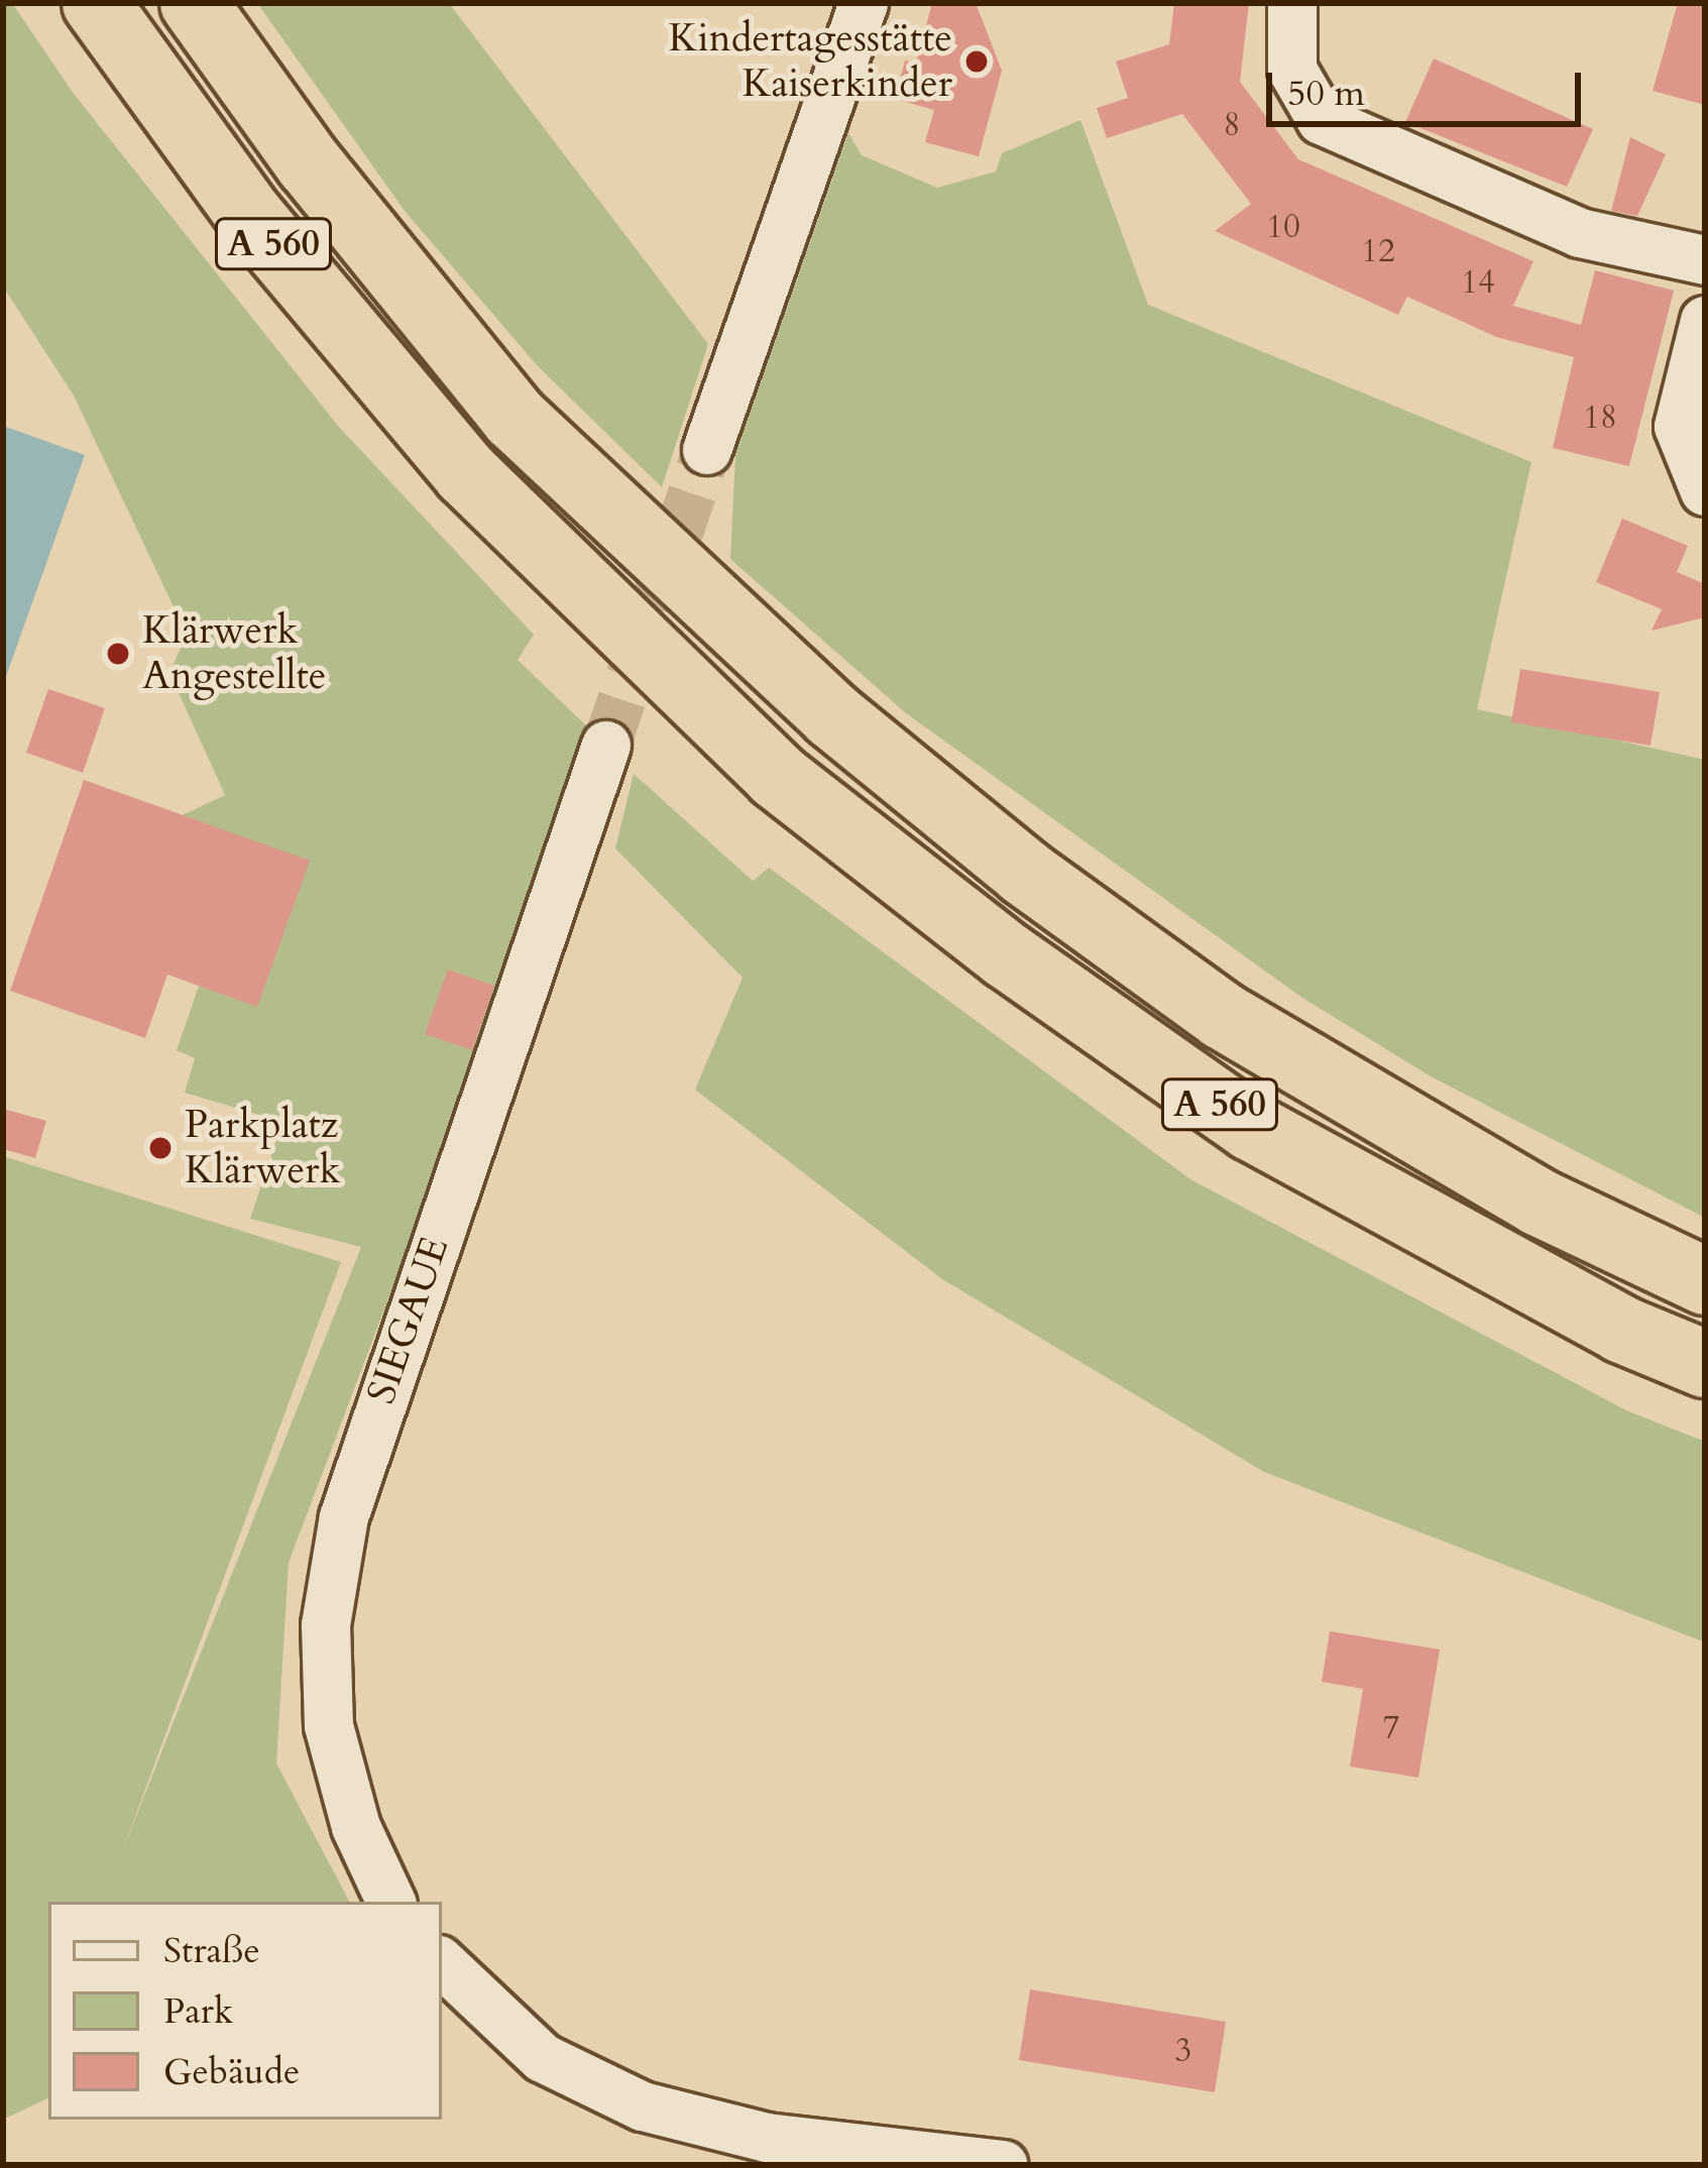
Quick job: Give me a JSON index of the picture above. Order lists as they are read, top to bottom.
{
  "streets": {
    "highway": ["A 560"],
    "street": ["SIEGAUE"]
  },
  "places": ["Kindertagesstätte Kaiserkinder", "Klärwerk Angestellte", "Parkplatz Klärwerk"],
  "house_numbers": [
    "8",
    "10",
    "12",
    "14",
    "18",
    "7",
    "3"
  ],
  "legend": ["Straße", "Park", "Gebäude"],
  "scale_bar": "50 m"
}
